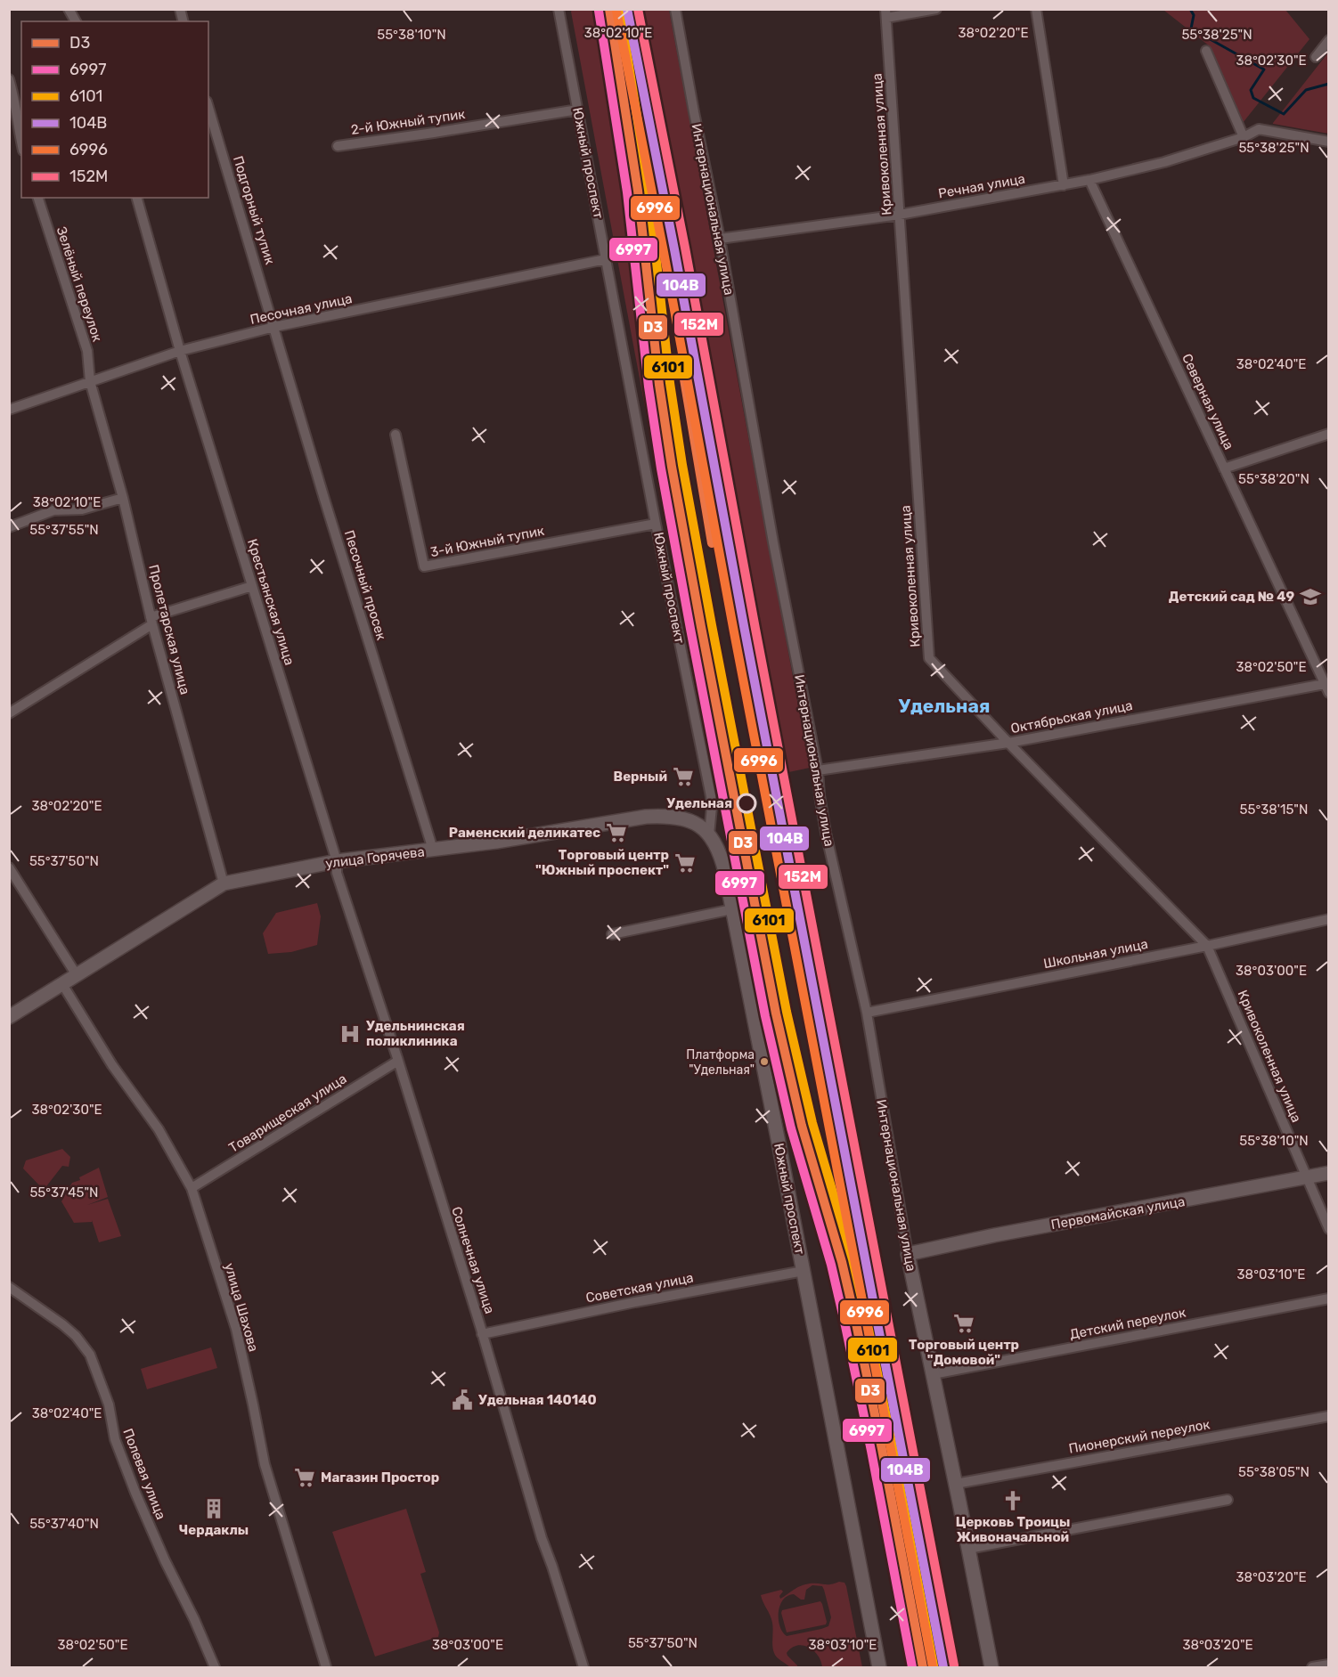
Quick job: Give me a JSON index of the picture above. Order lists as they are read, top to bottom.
{
  "streets": {
    "main road": [
      "Южный проспект",
      "Интернациональная улица",
      "улица Горячева",
      "Первомайская улица"
    ],
    "street": [
      "2-й Южный тупик",
      "Кривоколенная улица",
      "Речная улица",
      "Подгорный тупик",
      "Зелёный переулок",
      "Песочная улица",
      "Северная улица",
      "3-й Южный тупик",
      "Песочный просек",
      "Крестьянская улица",
      "Пролетарская улица",
      "Октябрьская улица",
      "Школьная улица",
      "Товарищеская улица",
      "Солнечная улица",
      "Советская улица",
      "улица Шахова",
      "Детский переулок",
      "Пионерский переулок",
      "Полевая улица"
    ]
  },
  "crossings": [
    ["2-й Южный тупик", "Южный проспект"],
    ["Кривоколенная улица", "Речная улица"],
    ["Кривоколенная улица", "Октябрьская улица"],
    ["Кривоколенная улица", "Школьная улица"],
    ["Кривоколенная улица", "Первомайская улица"],
    ["Южный проспект", "Песочная улица"],
    ["Южный проспект", "3-й Южный тупик"],
    ["Южный проспект", "улица Горячева"],
    ["Южный проспект", "Советская улица"],
    ["Речная улица", "Интернациональная улица"],
    ["Речная улица", "Северная улица"],
    ["Интернациональная улица", "Октябрьская улица"],
    ["Интернациональная улица", "Школьная улица"],
    ["Интернациональная улица", "Первомайская улица"],
    ["Интернациональная улица", "Детский переулок"],
    ["Интернациональная улица", "Пионерский переулок"],
    ["Подгорный тупик", "Песочная улица"],
    ["Подгорный тупик", "Песочный просек"],
    ["Зелёный переулок", "Песочная улица"],
    ["Зелёный переулок", "Пролетарская улица"],
    ["Песочная улица", "Песочный просек"],
    ["Песочная улица", "Крестьянская улица"],
    ["Песочная улица", "Пролетарская улица"],
    ["Северная улица", "Октябрьская улица"],
    ["Песочный просек", "улица Горячева"],
    ["Крестьянская улица", "улица Горячева"],
    ["Крестьянская улица", "Солнечная улица"],
    ["Пролетарская улица", "улица Горячева"],
    ["улица Горячева", "Солнечная улица"],
    ["улица Горячева", "улица Шахова"],
    ["Товарищеская улица", "Солнечная улица"],
    ["Товарищеская улица", "улица Шахова"],
    ["Солнечная улица", "Советская улица"]
  ],
  "districts": ["Удельная"],
  "places": {
    "school or university": ["Детский сад № 49"],
    "supermarket": [
      "Верный",
      "Раменский деликатес",
      "Торговый центр \"Южный проспект\"",
      "Торговый центр \"Домовой\"",
      "Магазин Простор"
    ],
    "other": ["Удельная", "Платформа \"Удельная\""],
    "hospital": ["Удельнинская поликлиника"],
    "public building": ["Удельная 140140"],
    "church": ["Церковь Троицы Живоначальной"],
    "building": ["Чердаклы"]
  },
  "lines": [
    "transit line D3",
    "transit line 6101",
    "transit line 104В",
    "transit line 152М",
    "transit line 6997",
    "transit line 6996"
  ],
  "legend": [
    "D3",
    "6997",
    "6101",
    "104В",
    "6996",
    "152М"
  ],
  "coordinates": [
    "38°02'10\"E",
    "38°02'20\"E",
    "55°38'10\"N",
    "55°38'25\"N",
    "38°02'30\"E",
    "38°02'40\"E",
    "55°38'20\"N",
    "55°37'55\"N",
    "38°02'50\"E",
    "55°38'15\"N",
    "55°37'50\"N",
    "38°03'00\"E",
    "55°37'45\"N",
    "38°03'10\"E",
    "55°38'05\"N",
    "55°37'40\"N",
    "38°03'20\"E"
  ]
}
